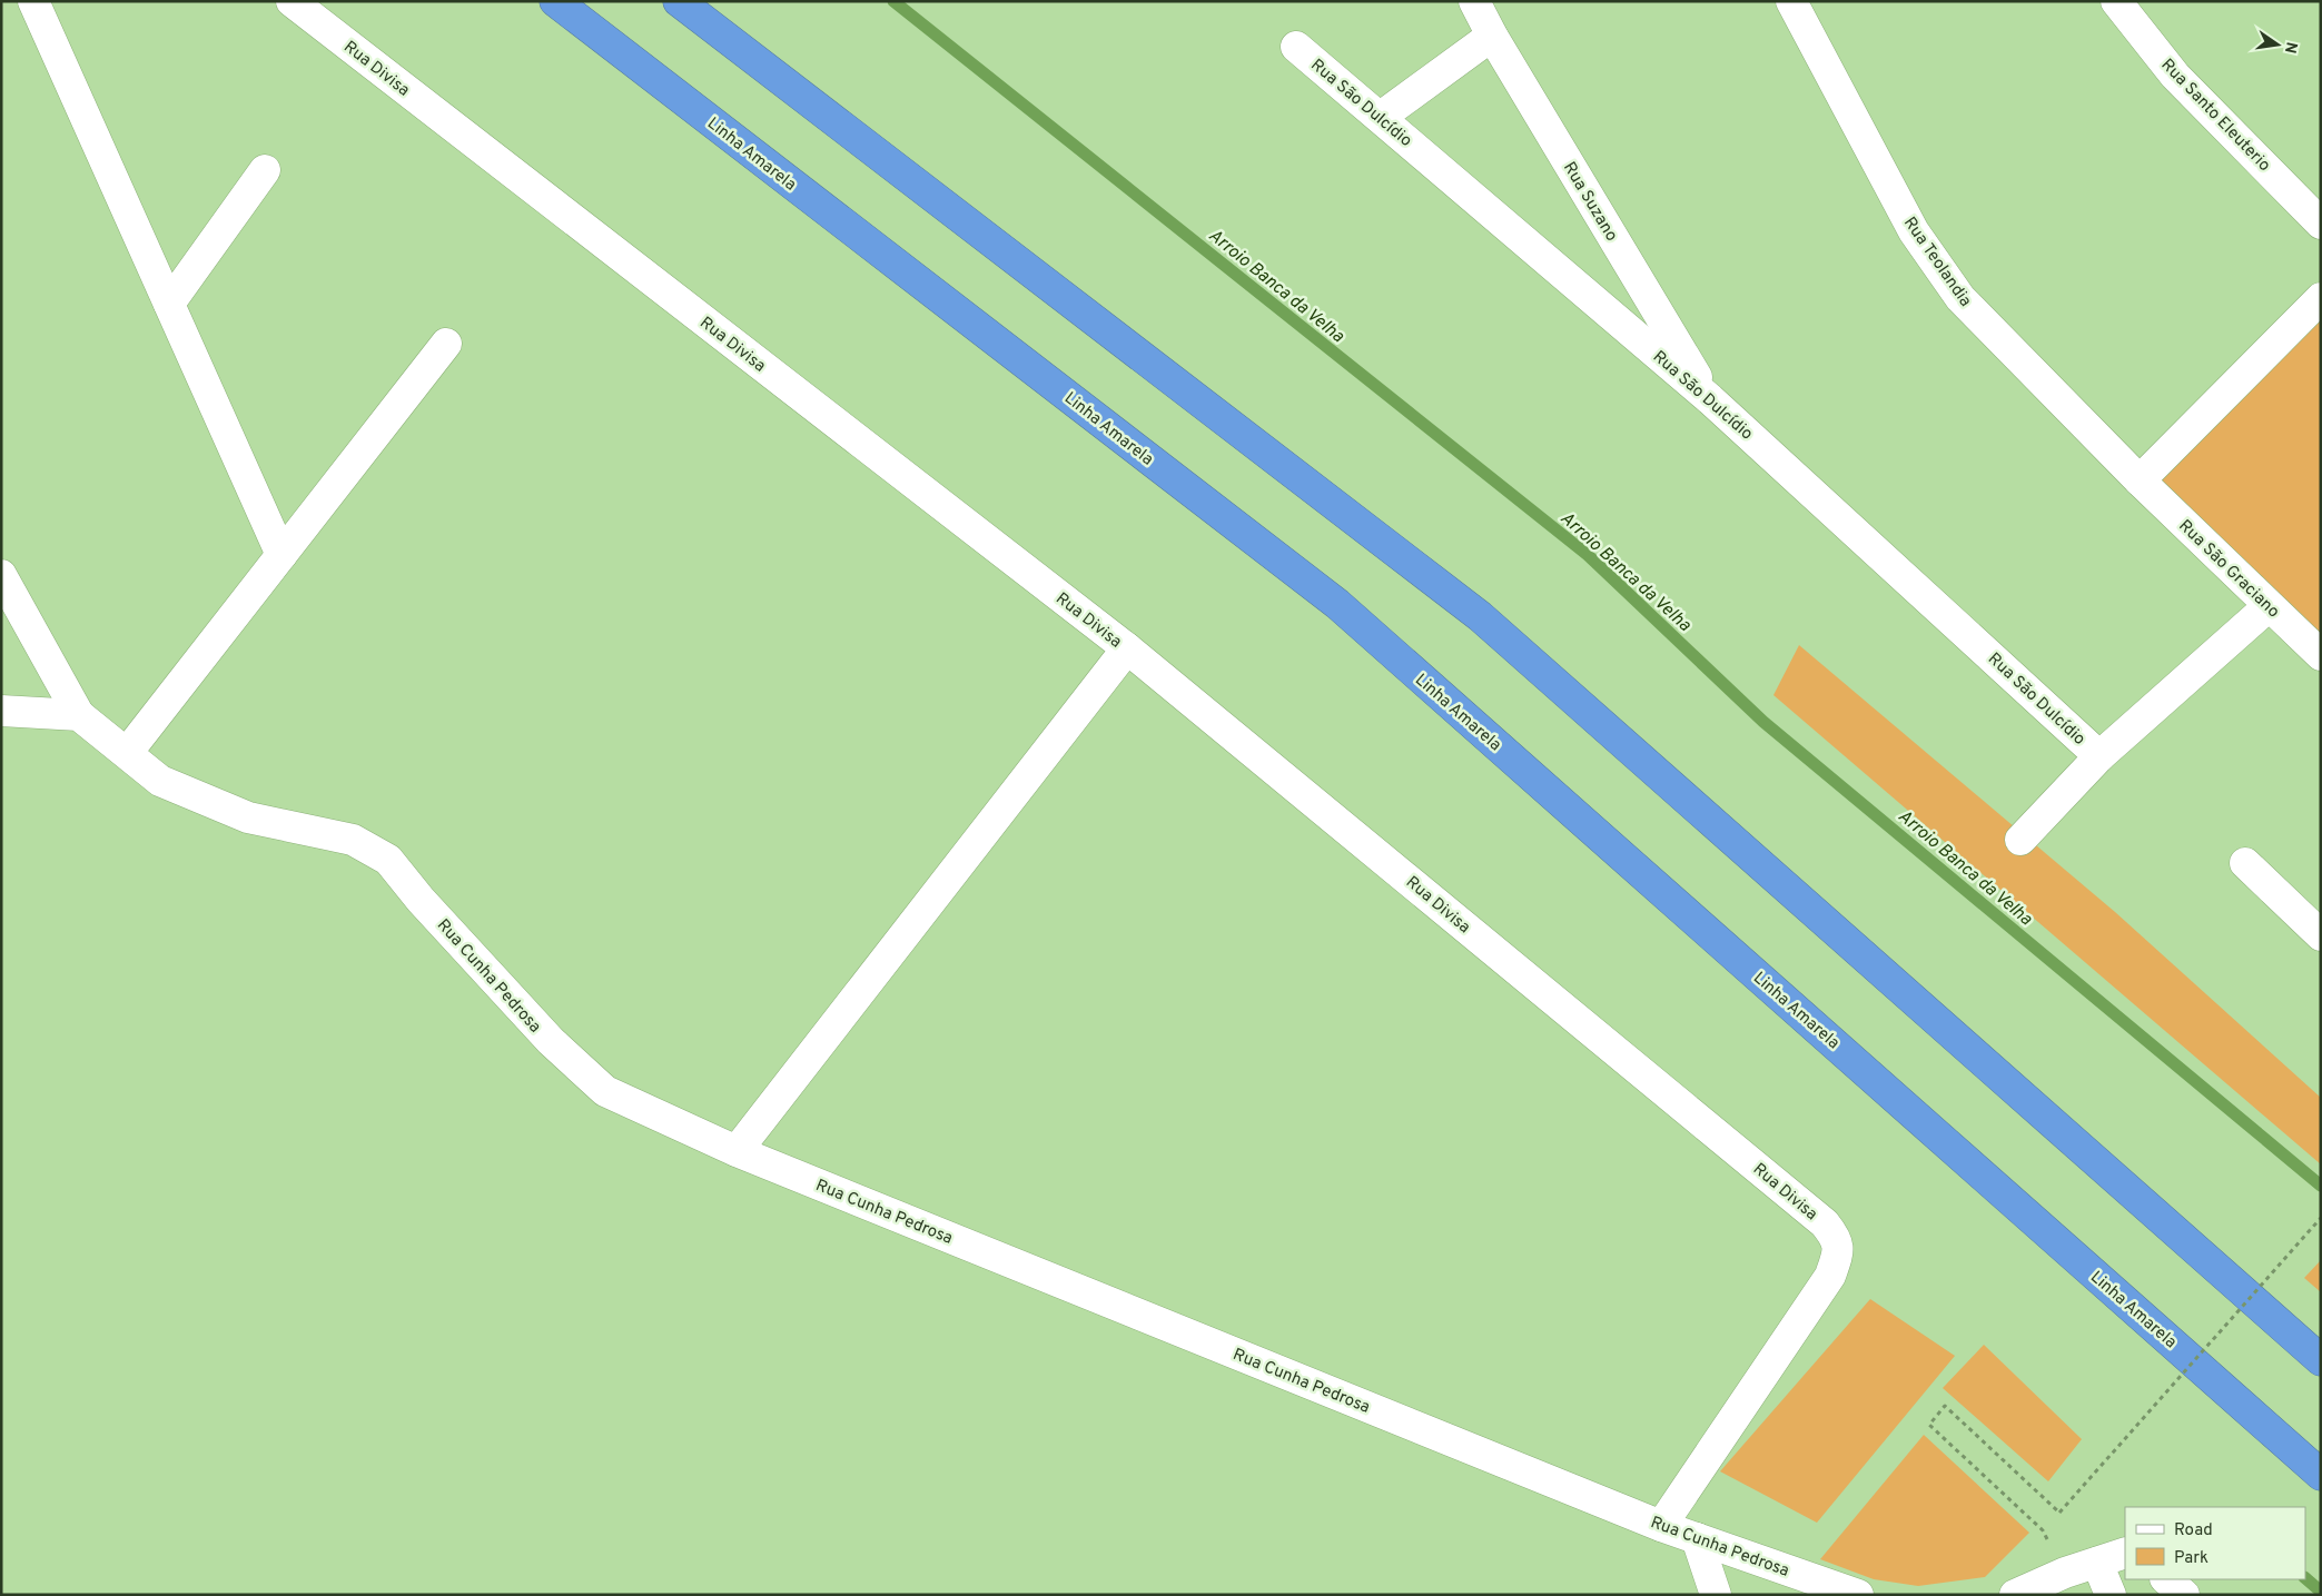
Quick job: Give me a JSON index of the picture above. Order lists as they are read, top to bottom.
{
  "streets": {
    "highway": ["Linha Amarela"],
    "street": [
      "Rua Divisa",
      "Rua São Dulcídio",
      "Rua Santo Eleuterio",
      "Rua Suzano",
      "Rua Teolandia",
      "Rua São Graciano",
      "Rua Cunha Pedrosa"
    ]
  },
  "crossings": [
    ["Rua Divisa", "Rua Cunha Pedrosa"],
    ["Rua São Dulcídio", "Rua Suzano"],
    ["Rua Teolandia", "Rua São Graciano"]
  ],
  "water": ["Arroio Banca da Velha"],
  "legend": ["Road", "Park"],
  "north": "right"
}
